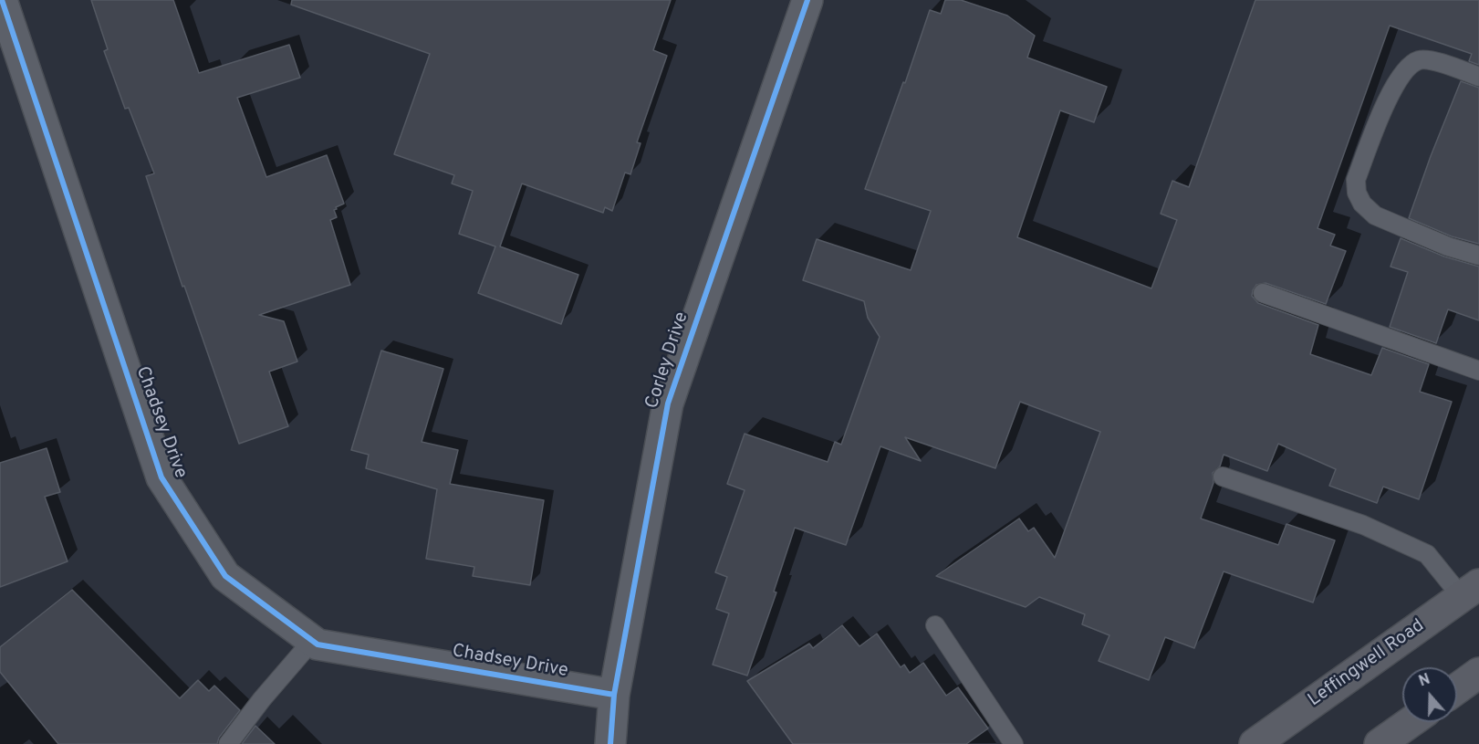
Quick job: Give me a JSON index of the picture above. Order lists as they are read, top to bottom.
{
  "streets": {
    "main road": ["Leffingwell Road"],
    "street": ["Corley Drive", "Chadsey Drive"]
  },
  "crossings": [
    ["Corley Drive", "Chadsey Drive"]
  ],
  "north": "top"
}
